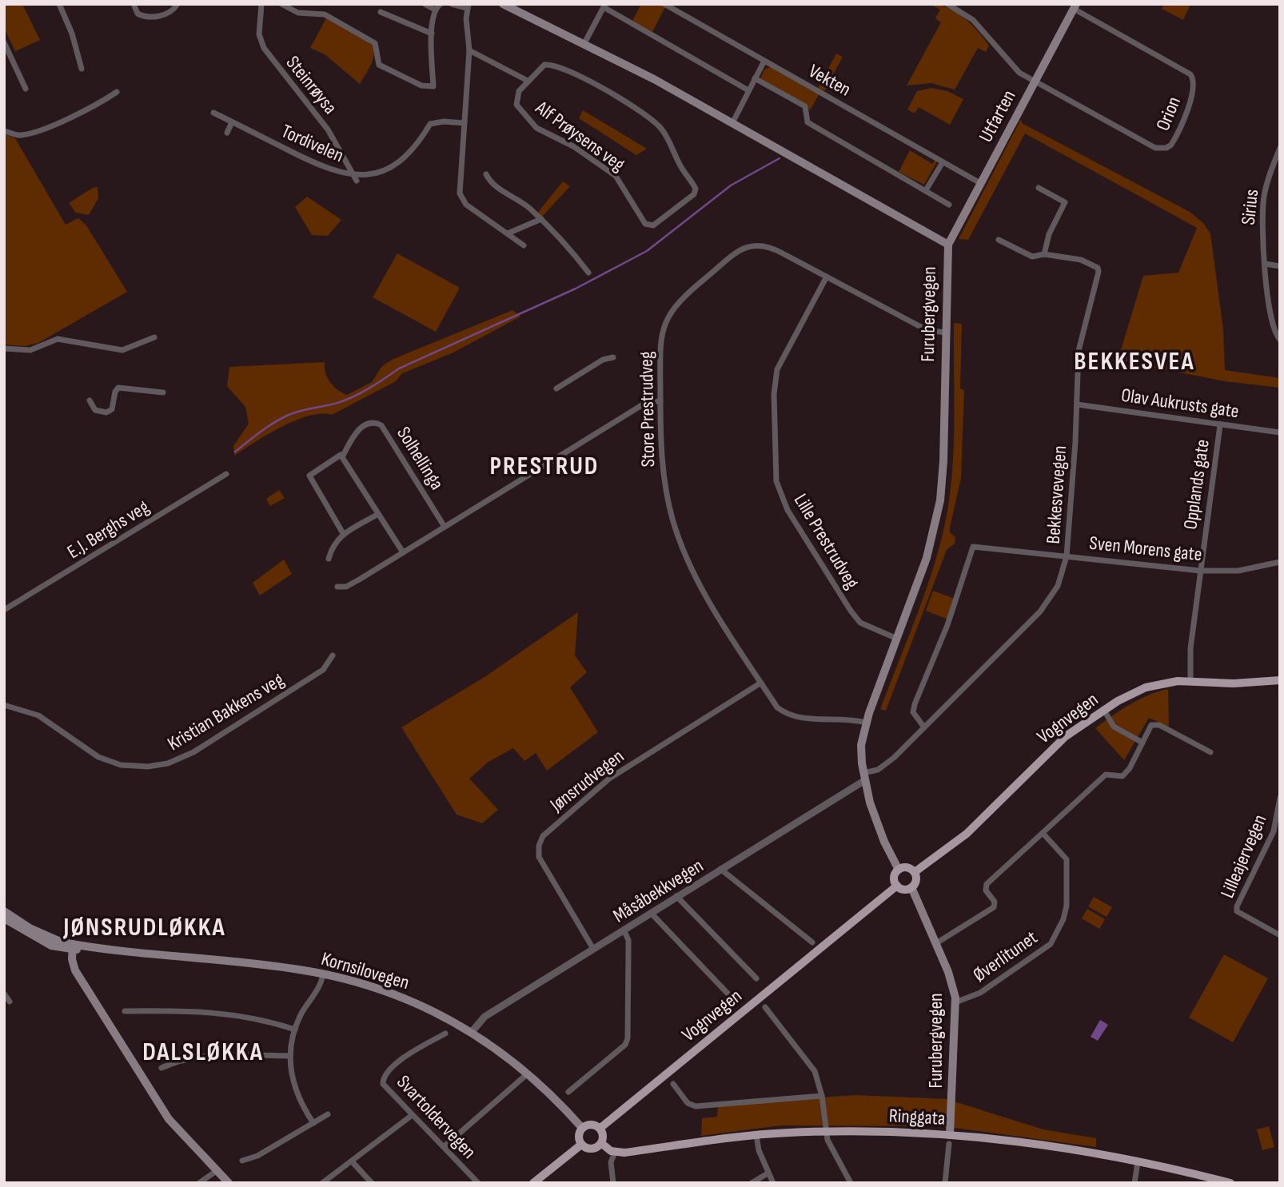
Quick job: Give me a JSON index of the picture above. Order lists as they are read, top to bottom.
{
  "streets": {
    "main road": [
      "Utfarten",
      "Furubergvegen",
      "Vognvegen",
      "Kornsilovegen",
      "Ringgata"
    ],
    "street": [
      "Vekten",
      "Steinrøysa",
      "Orion",
      "Alf Prøysens veg",
      "Tordivelen",
      "Sirius",
      "Olav Aukrusts gate",
      "Store Prestrudveg",
      "Solhellinga",
      "Opplands gate",
      "Bekkesvevegen",
      "E.J. Berghs veg",
      "Lille Prestrudveg",
      "Sven Morens gate",
      "Kristian Bakkens veg",
      "Jønsrudvegen",
      "Lilleajervegen",
      "Måsåbekkvegen",
      "Øverlitunet",
      "Svartoldervegen"
    ]
  },
  "crossings": [
    ["Vekten", "Utfarten"],
    ["Steinrøysa", "Tordivelen"],
    ["Orion", "Utfarten"],
    ["Utfarten", "Furubergvegen"],
    ["Furubergvegen", "Store Prestrudveg"],
    ["Furubergvegen", "Bekkesvevegen"],
    ["Furubergvegen", "Lille Prestrudveg"],
    ["Furubergvegen", "Vognvegen"],
    ["Furubergvegen", "Måsåbekkvegen"],
    ["Furubergvegen", "Øverlitunet"],
    ["Furubergvegen", "Ringgata"],
    ["Olav Aukrusts gate", "Opplands gate"],
    ["Olav Aukrusts gate", "Bekkesvevegen"],
    ["Store Prestrudveg", "Lille Prestrudveg"],
    ["Store Prestrudveg", "Jønsrudvegen"],
    ["Opplands gate", "Sven Morens gate"],
    ["Opplands gate", "Vognvegen"],
    ["Bekkesvevegen", "Sven Morens gate"],
    ["Bekkesvevegen", "Måsåbekkvegen"],
    ["Vognvegen", "Kornsilovegen"],
    ["Jønsrudvegen", "Måsåbekkvegen"],
    ["Måsåbekkvegen", "Kornsilovegen"]
  ],
  "districts": [
    "BEKKESVEA",
    "PRESTRUD",
    "JØNSRUDLØKKA",
    "DALSLØKKA"
  ]
}
